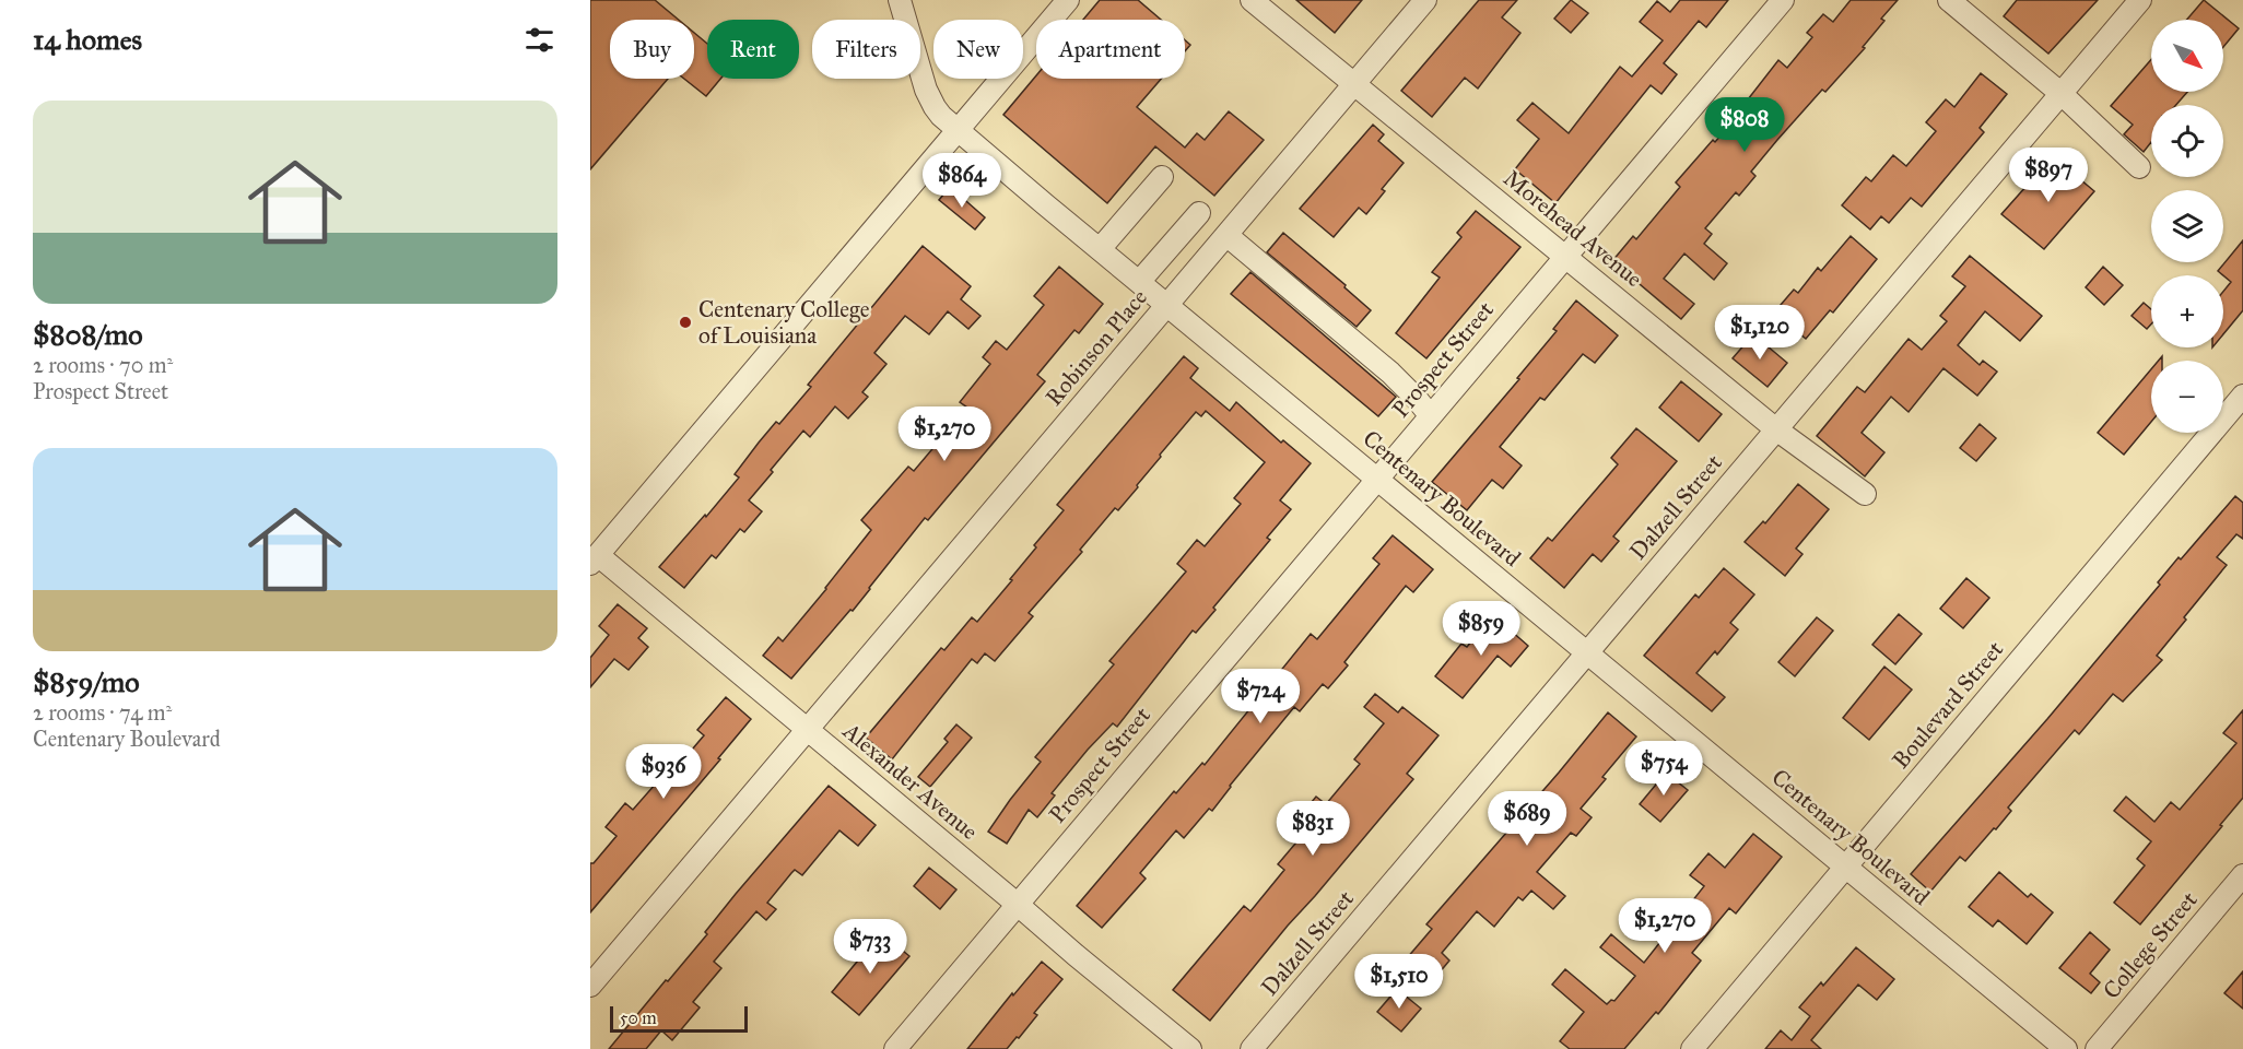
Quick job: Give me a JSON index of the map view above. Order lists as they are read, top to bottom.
{
  "streets": {
    "street": [
      "Morehead Avenue",
      "Robinson Place",
      "Prospect Street",
      "Centenary Boulevard",
      "Dalzell Street",
      "Boulevard Street",
      "Alexander Avenue",
      "College Street"
    ]
  },
  "crossings": [
    ["Morehead Avenue", "Robinson Place"],
    ["Morehead Avenue", "Prospect Street"],
    ["Morehead Avenue", "Dalzell Street"],
    ["Robinson Place", "Centenary Boulevard"],
    ["Robinson Place", "Alexander Avenue"],
    ["Prospect Street", "Centenary Boulevard"],
    ["Prospect Street", "Alexander Avenue"],
    ["Centenary Boulevard", "Dalzell Street"],
    ["Centenary Boulevard", "Boulevard Street"]
  ],
  "places": ["Centenary College of Louisiana"],
  "scale_bar": "50 m",
  "north": "bottom right",
  "page": {
    "heading": "14 homes",
    "map_buttons": ["+", "−"],
    "chip": [
      "Buy",
      "Rent",
      "Filters",
      "New",
      "Apartment"
    ],
    "list": [
      {
        "name": "$808/mo",
        "note": "2 rooms · 70 m² · Prospect Street"
      },
      {
        "name": "$859/mo",
        "note": "2 rooms · 74 m² · Centenary Boulevard"
      }
    ],
    "price": [
      "$808",
      "$897",
      "$864",
      "$1,120",
      "$1,270",
      "$859",
      "$724",
      "$754",
      "$936",
      "$689",
      "$831",
      "$1,270",
      "$733",
      "$1,510"
    ],
    "scale": "50 m"
  }
}
